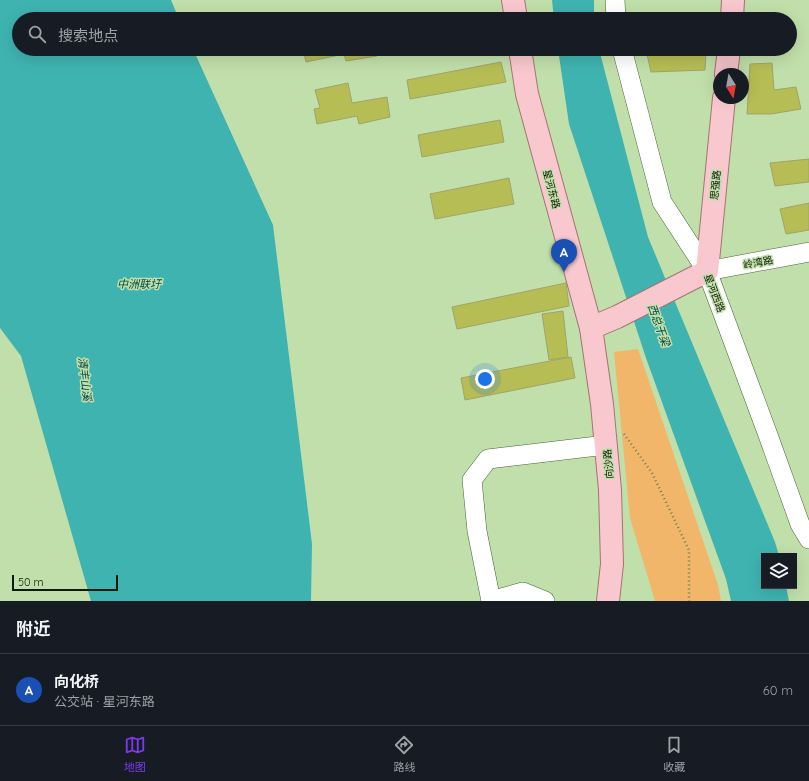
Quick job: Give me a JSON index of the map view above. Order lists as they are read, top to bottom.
{
  "streets": {
    "main road": ["思强路", "星河东路", "向沙路"],
    "street": ["岭湾路", "星河西路"]
  },
  "crossings": [
    ["思强路", "岭湾路"],
    ["思强路", "星河西路"],
    ["星河东路", "向沙路"],
    ["岭湾路", "星河西路"]
  ],
  "water": ["中洲联圩", "西总干梁", "清丰山溪"],
  "scale_bar": "50 m",
  "north": "bottom",
  "page": {
    "search": "搜索地点",
    "pins": "A",
    "scale": "50 m",
    "heading": "附近",
    "list": [
      {
        "mark": "A",
        "name": "向化桥",
        "note": "公交站 · 星河东路",
        "value": "60 m"
      }
    ],
    "nav": ["地图", "路线", "收藏"]
  }
}
